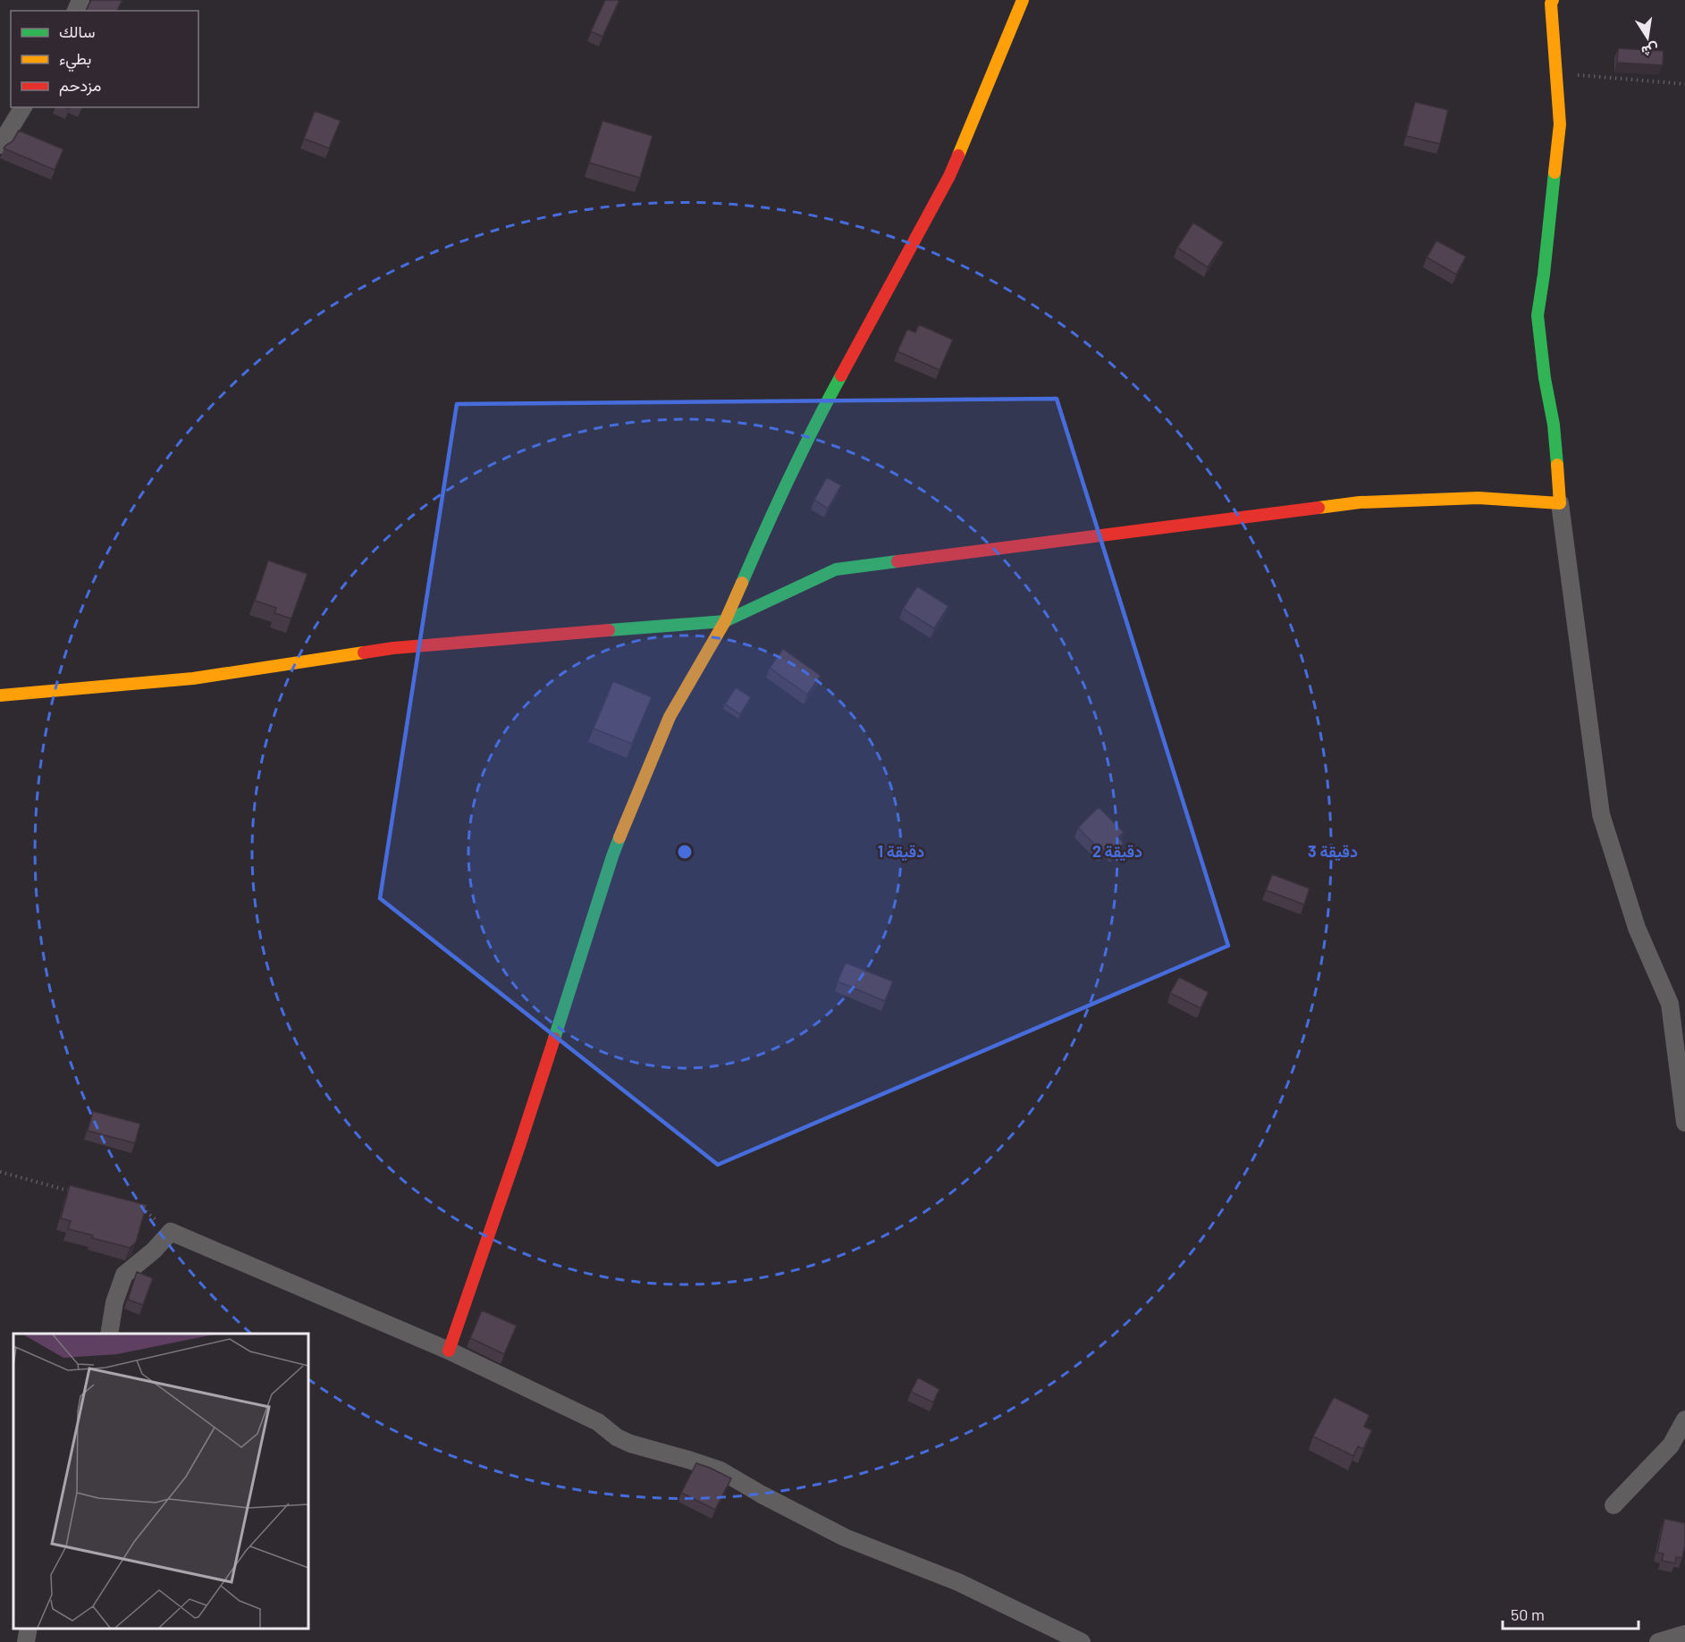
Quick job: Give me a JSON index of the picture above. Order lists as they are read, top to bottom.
{
  "legend": ["سالك", "بطيء", "مزدحم"],
  "scale_bar": "50 m",
  "north": "bottom",
  "rings": ["1 دقيقة", "2 دقيقة", "3 دقيقة"]
}
